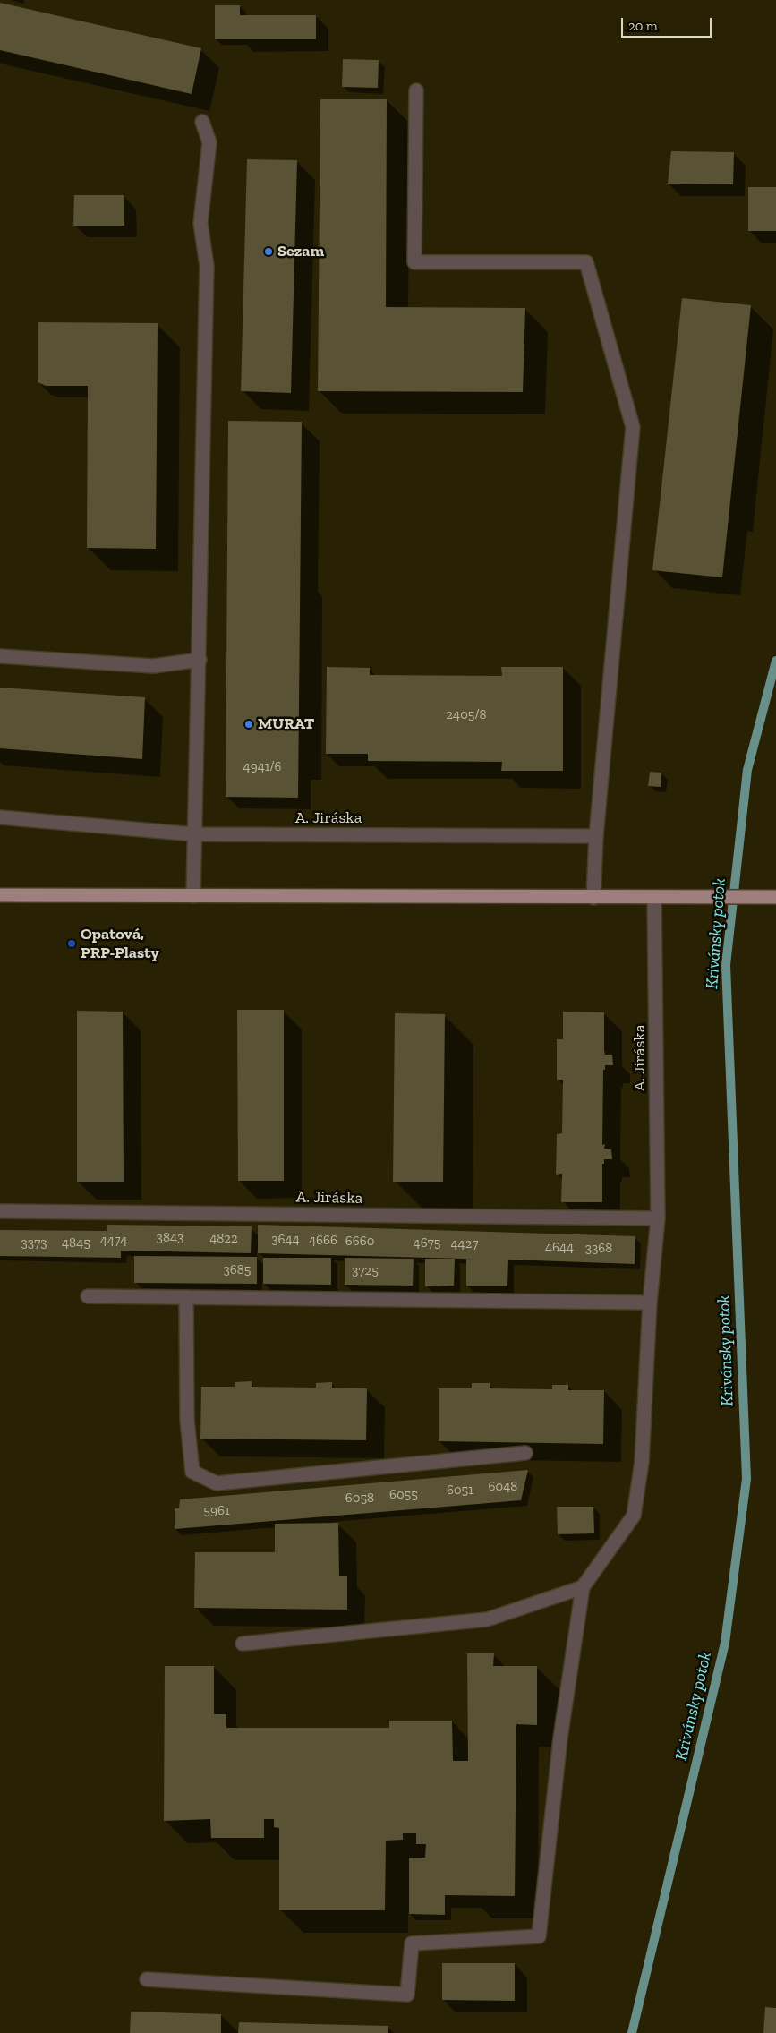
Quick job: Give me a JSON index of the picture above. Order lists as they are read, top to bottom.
{
  "streets": {
    "street": ["A. Jiráska"]
  },
  "water": ["Krivánsky potok"],
  "places": ["Sezam", "MURAT", "Opatová, PRP-Plasty"],
  "house_numbers": [
    "2405/8",
    "4941/6",
    "3843",
    "4822",
    "3644",
    "4474",
    "4666",
    "6660",
    "3373",
    "4845",
    "4675",
    "4427",
    "4644",
    "3368",
    "3685",
    "3725",
    "6048",
    "6051",
    "6055",
    "6058",
    "5961"
  ],
  "scale_bar": "20 m"
}
